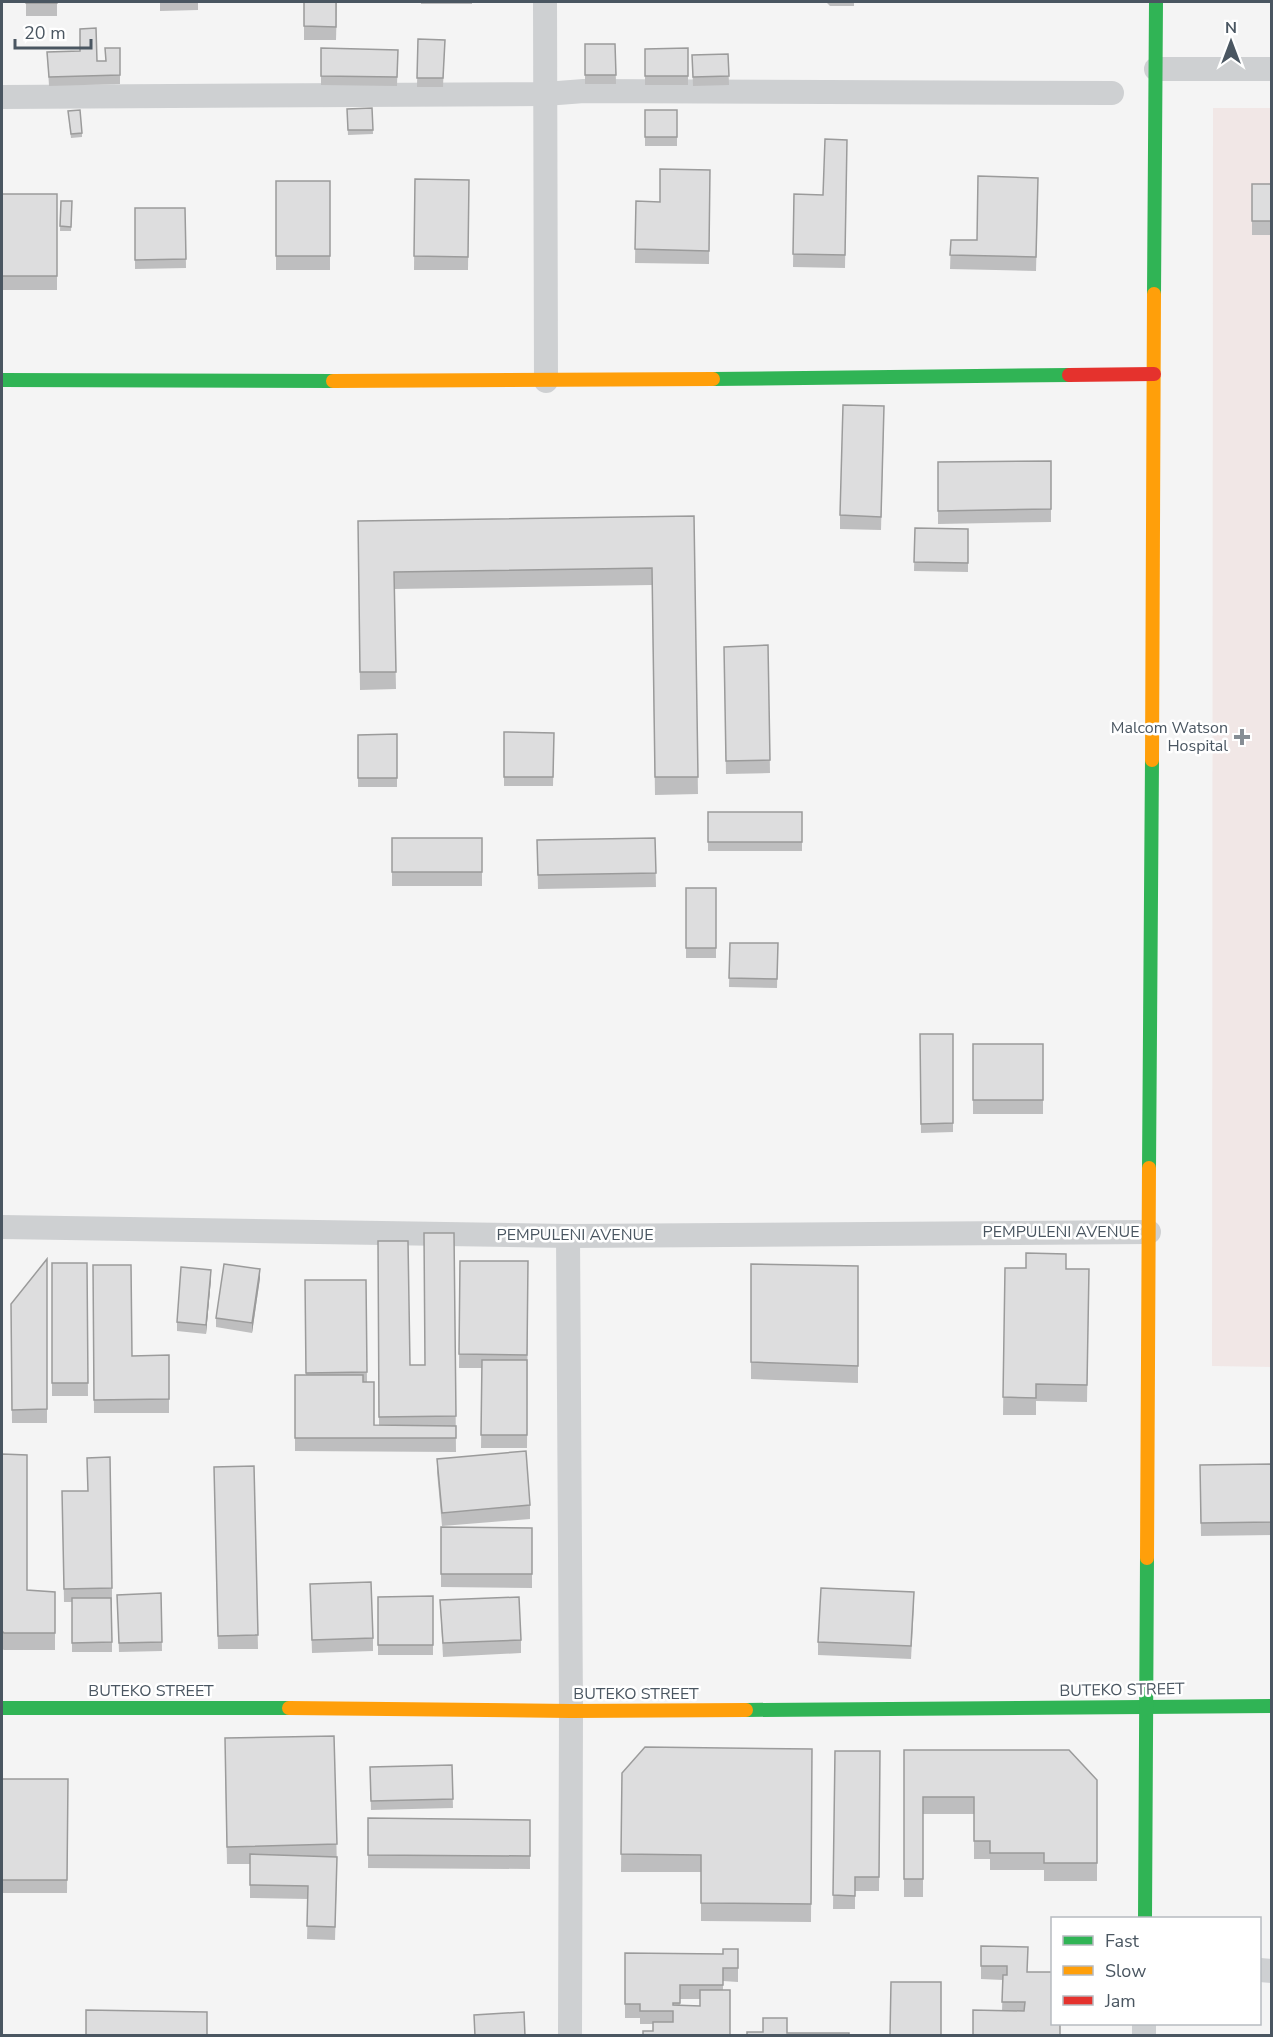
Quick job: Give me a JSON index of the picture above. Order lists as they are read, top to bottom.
{
  "streets": {
    "street": ["PEMPULENI AVENUE", "BUTEKO STREET"]
  },
  "places": {
    "health": ["Malcom Watson Hospital"]
  },
  "legend": ["Fast", "Slow", "Jam"],
  "scale_bar": "20 m",
  "north": "top"
}
